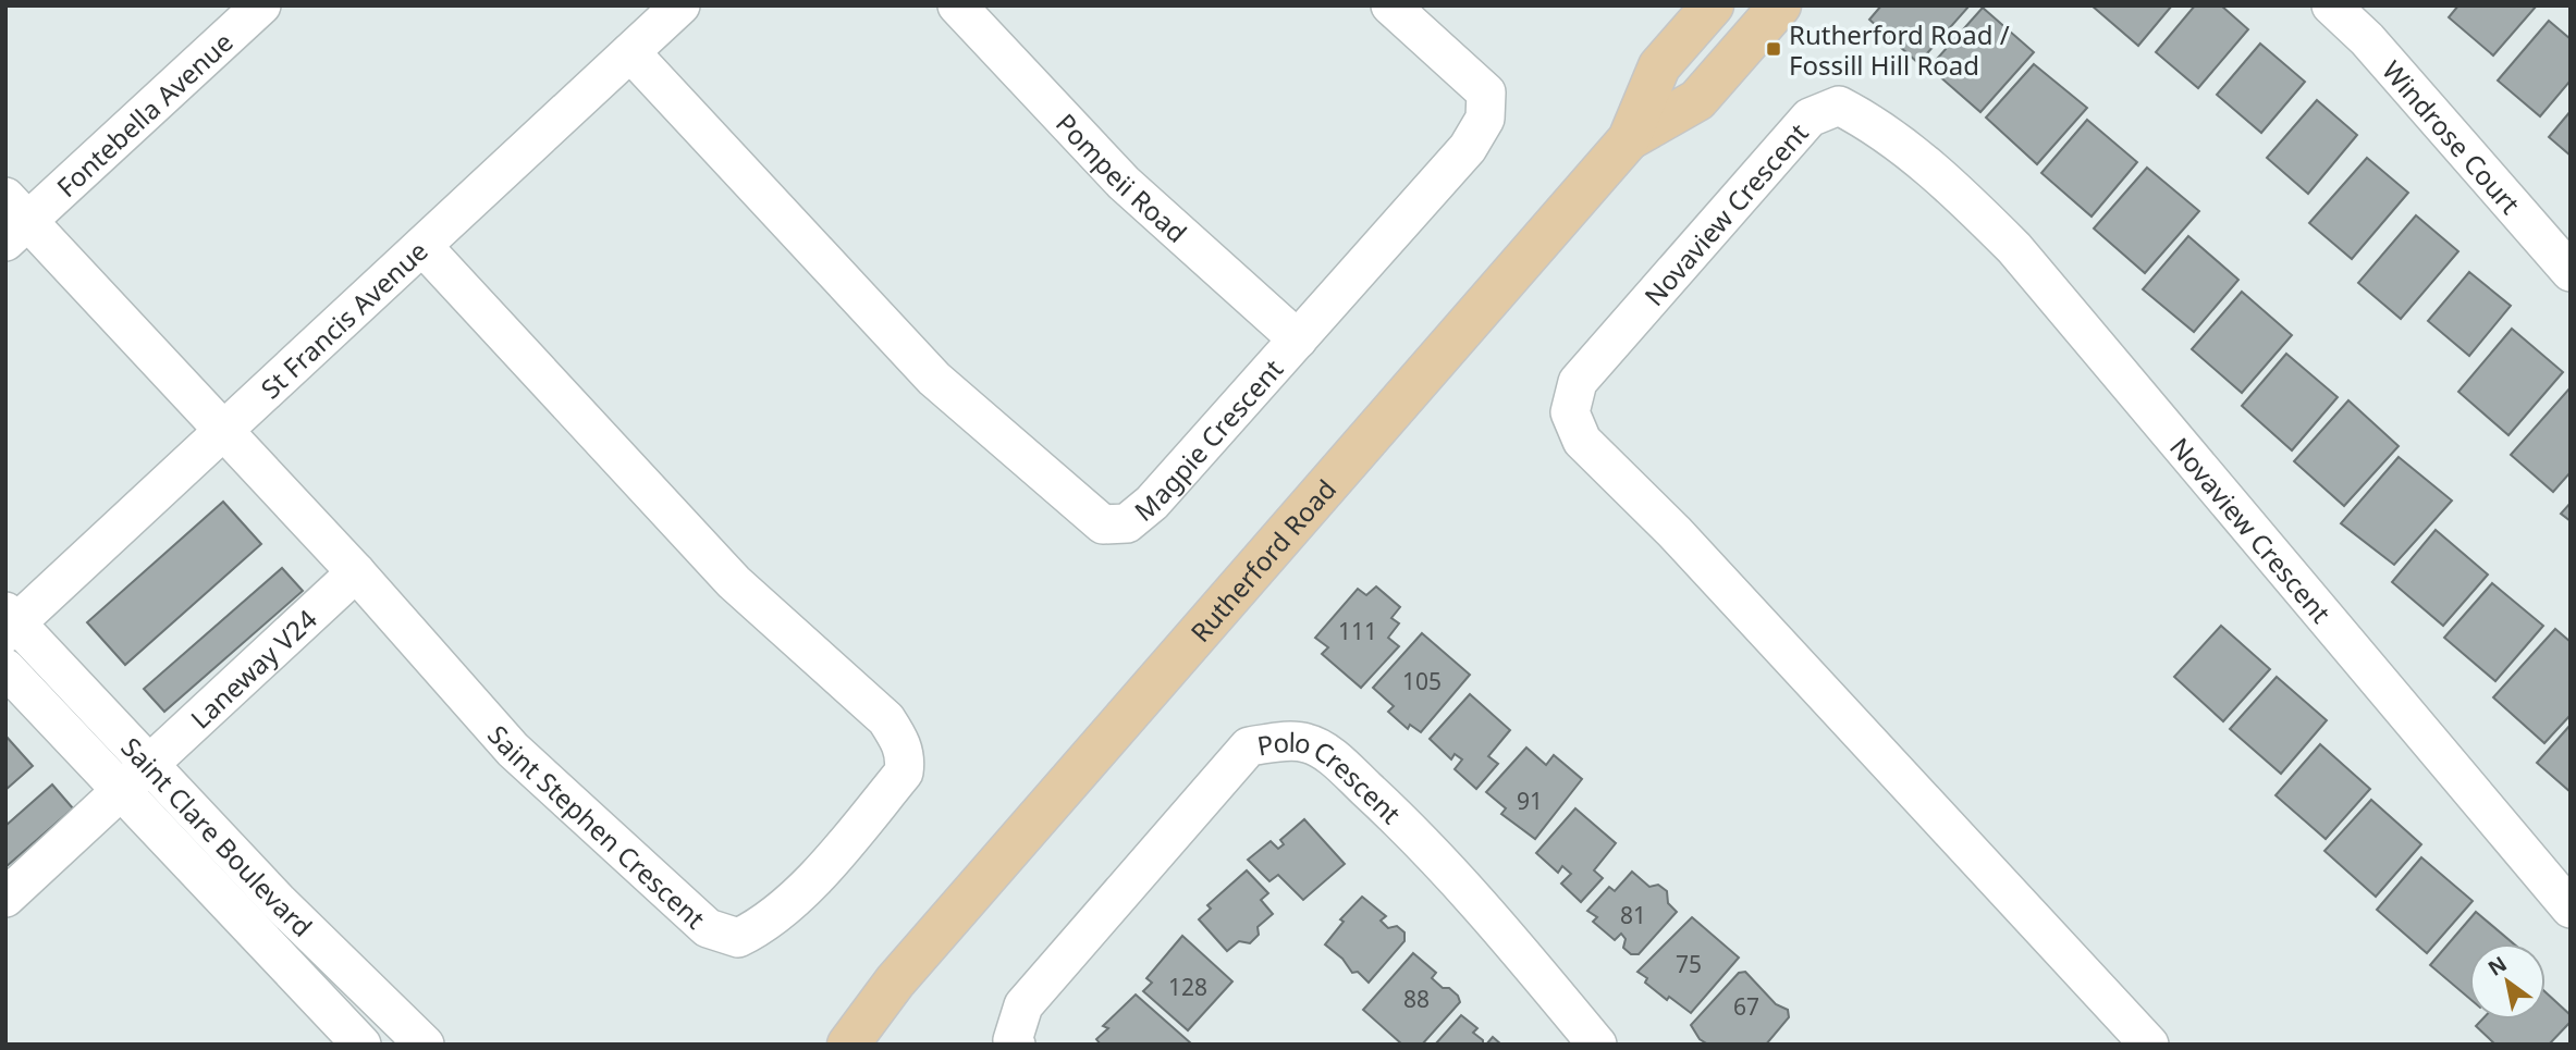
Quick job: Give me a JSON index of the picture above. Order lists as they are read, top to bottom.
{
  "streets": {
    "main road": ["Rutherford Road"],
    "street": [
      "Fontebella Avenue",
      "Windrose Court",
      "Pompeii Road",
      "Novaview Crescent",
      "St Francis Avenue",
      "Magpie Crescent",
      "Laneway V24",
      "Polo Crescent",
      "Saint Stephen Crescent",
      "Saint Clare Boulevard"
    ]
  },
  "crossings": [
    ["Fontebella Avenue", "Saint Stephen Crescent"],
    ["Pompeii Road", "Magpie Crescent"],
    ["St Francis Avenue", "Magpie Crescent"],
    ["St Francis Avenue", "Saint Stephen Crescent"],
    ["St Francis Avenue", "Saint Clare Boulevard"],
    ["Laneway V24", "Saint Stephen Crescent"],
    ["Laneway V24", "Saint Clare Boulevard"]
  ],
  "places": {
    "transit": ["Rutherford Road / Fossill Hill Road"]
  },
  "house_numbers": [
    "111",
    "105",
    "91",
    "81",
    "75",
    "128",
    "88",
    "67"
  ],
  "north": "top left"
}
